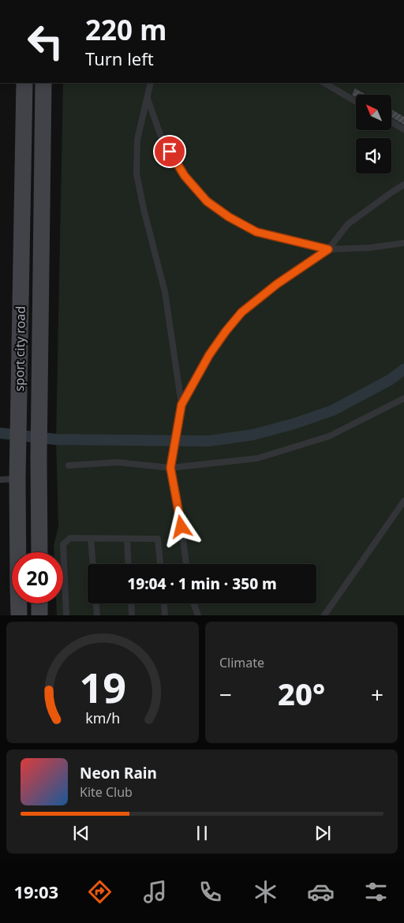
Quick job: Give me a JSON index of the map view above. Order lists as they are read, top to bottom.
{
  "streets": {
    "main road": ["sport city road"]
  },
  "north": "top left",
  "page": {
    "turn": ["220 m", "Turn left"],
    "limit": "20",
    "trip": "19:04 · 1 min · 350 m",
    "tile": "Climate",
    "heat": ["−", "20°", "+"],
    "song": ["Neon Rain", "Kite Club"],
    "tabs": "19:03",
    "gauge": ["19", "km/h"]
  }
}
